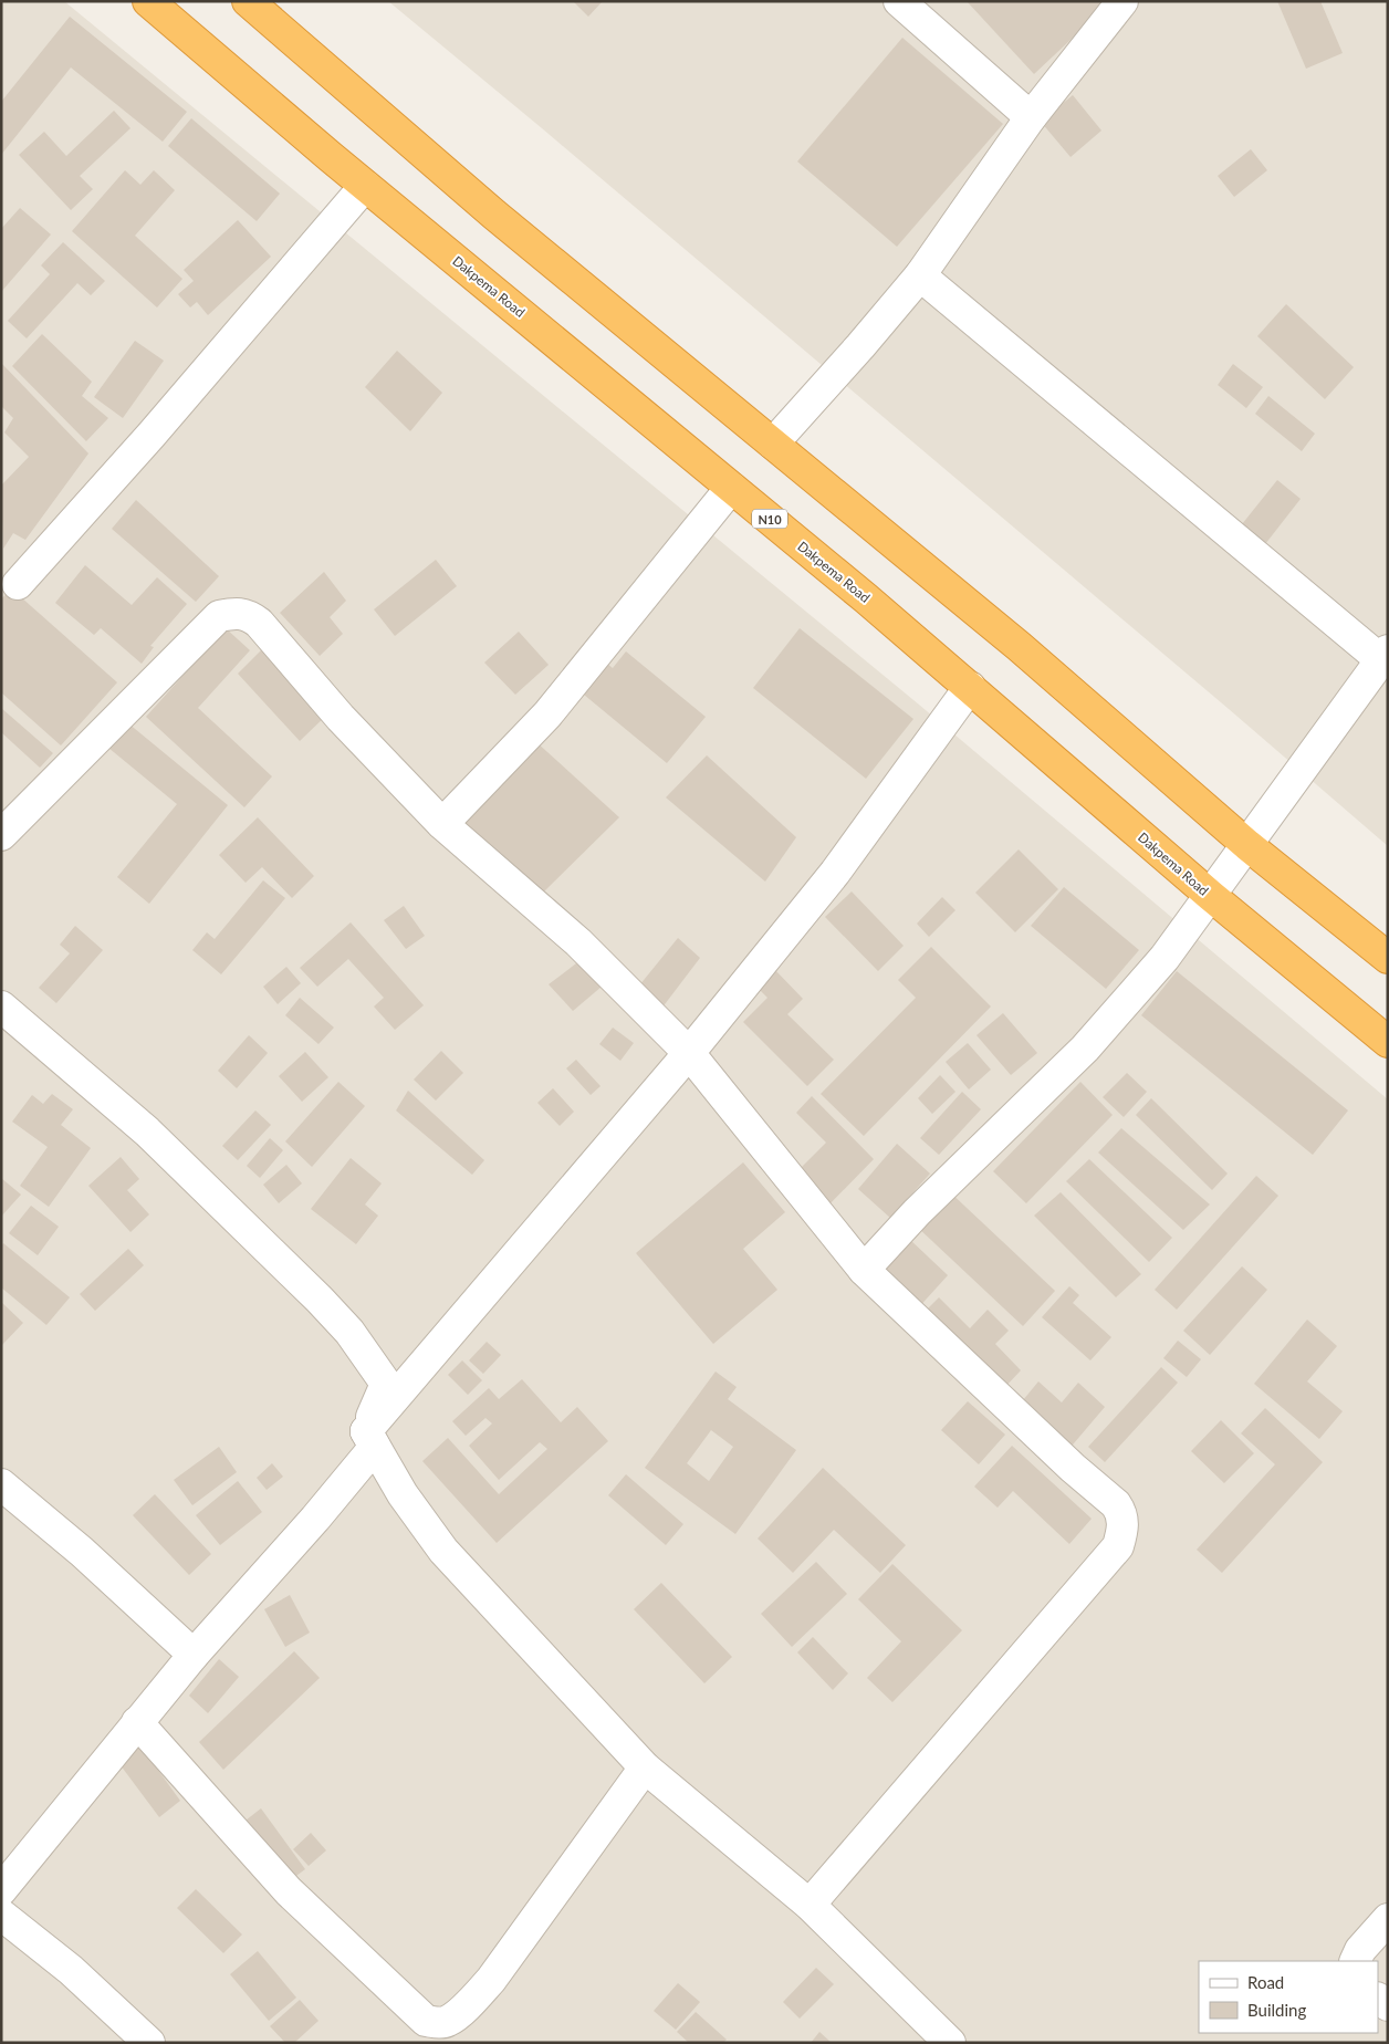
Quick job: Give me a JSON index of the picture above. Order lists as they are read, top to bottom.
{
  "streets": {
    "highway": ["Dakpema Road", "N10"]
  },
  "legend": ["Road", "Building"]
}
